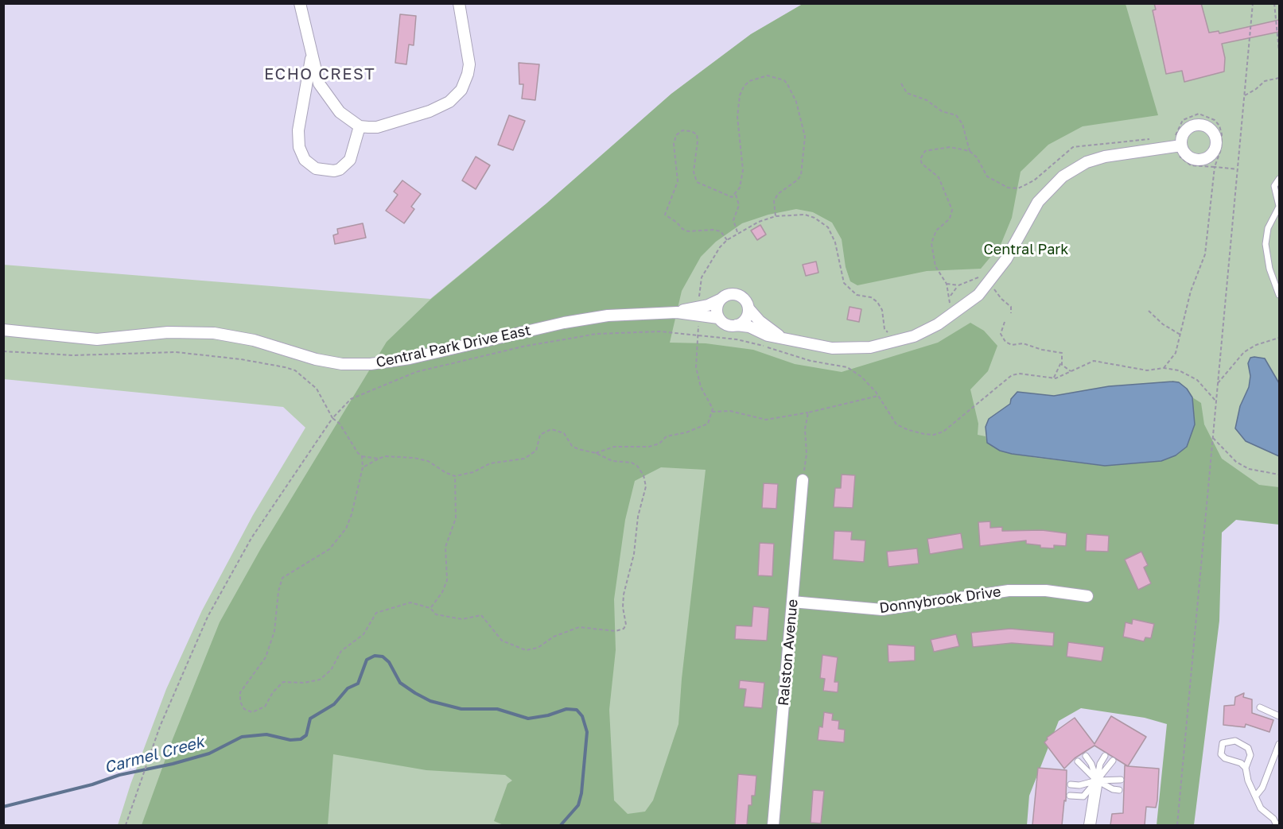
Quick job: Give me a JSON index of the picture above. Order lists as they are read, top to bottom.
{
  "streets": {
    "street": ["Central Park Drive East", "Donnybrook Drive", "Ralston Avenue"]
  },
  "crossings": [
    ["Donnybrook Drive", "Ralston Avenue"]
  ],
  "districts": ["ECHO CREST"],
  "water": ["Carmel Creek"],
  "parks": ["Central Park"]
}
